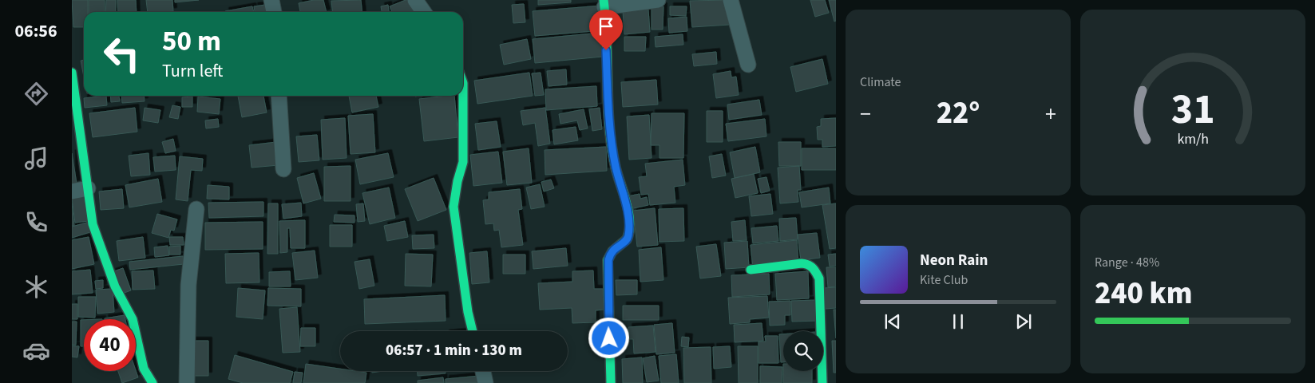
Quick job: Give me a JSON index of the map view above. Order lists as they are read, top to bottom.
{
  "page": {
    "tabs": "06:56",
    "tile": [
      "Climate",
      ["Range · 48%", "240 km"]
    ],
    "turn": ["50 m", "Turn left"],
    "heat": ["−", "22°", "+"],
    "song": ["Neon Rain", "Kite Club"],
    "limit": "40",
    "trip": "06:57 · 1 min · 130 m",
    "gauge": ["31", "km/h"]
  }
}
